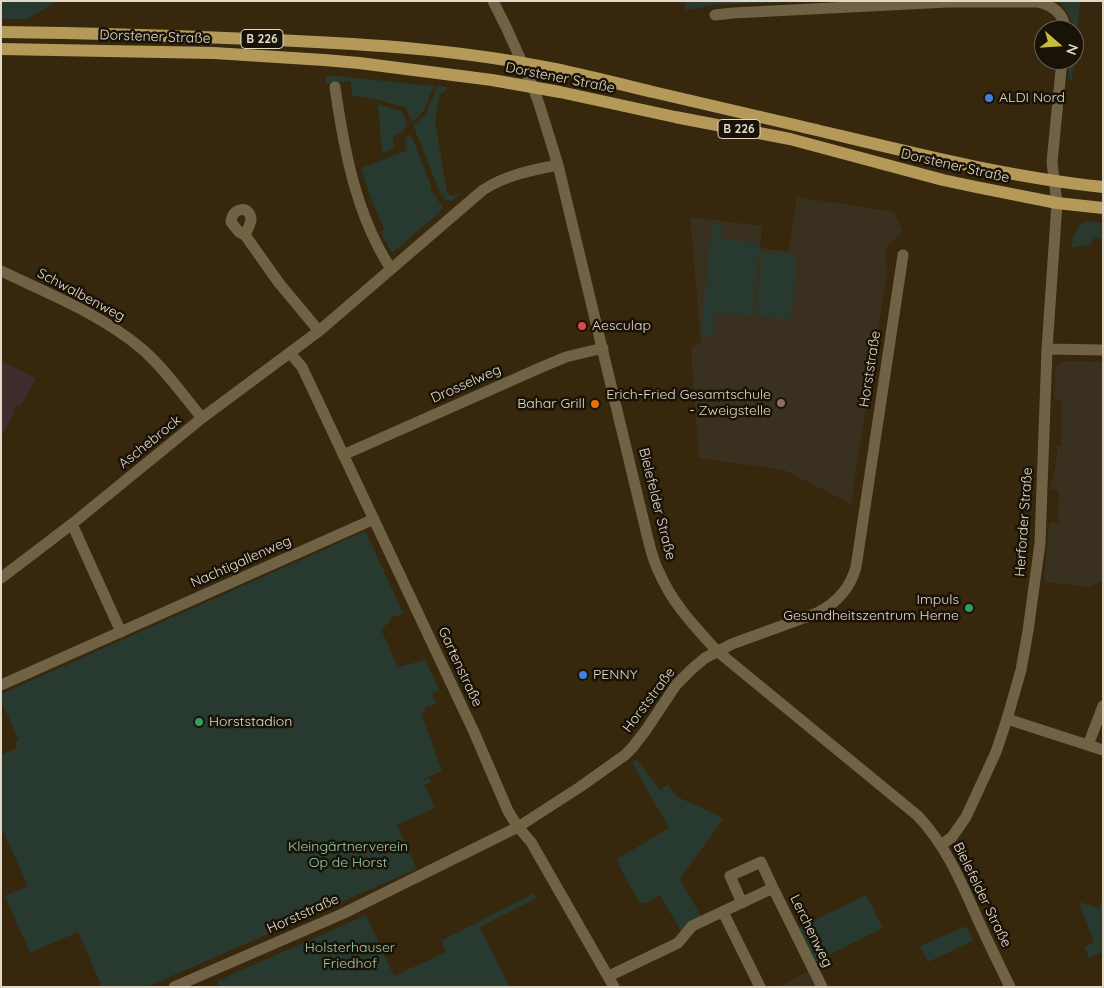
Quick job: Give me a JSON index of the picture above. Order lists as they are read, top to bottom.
{
  "streets": {
    "main road": ["Dorstener Straße", "B 226"],
    "street": [
      "Schwalbenweg",
      "Horststraße",
      "Drosselweg",
      "Aschebrock",
      "Bielefelder Straße",
      "Herforder Straße",
      "Nachtigallenweg",
      "Gartenstraße",
      "Lerchenweg"
    ]
  },
  "crossings": [
    ["Dorstener Straße", "Bielefelder Straße"],
    ["Dorstener Straße", "Herforder Straße"],
    ["Schwalbenweg", "Aschebrock"],
    ["Horststraße", "Bielefelder Straße"],
    ["Horststraße", "Gartenstraße"],
    ["Drosselweg", "Bielefelder Straße"],
    ["Drosselweg", "Gartenstraße"],
    ["Aschebrock", "Bielefelder Straße"],
    ["Aschebrock", "Gartenstraße"],
    ["Bielefelder Straße", "Herforder Straße"],
    ["Nachtigallenweg", "Gartenstraße"],
    ["Gartenstraße", "Lerchenweg"]
  ],
  "parks": ["Kleingärtnerverein Op de Horst", "Holsterhauser Friedhof"],
  "places": [
    "ALDI Nord",
    "Aesculap",
    "Erich-Fried Gesamtschule - Zweigstelle",
    "Bahar Grill",
    "Impuls Gesundheitszentrum Herne",
    "PENNY",
    "Horststadion"
  ],
  "north": "right"
}
